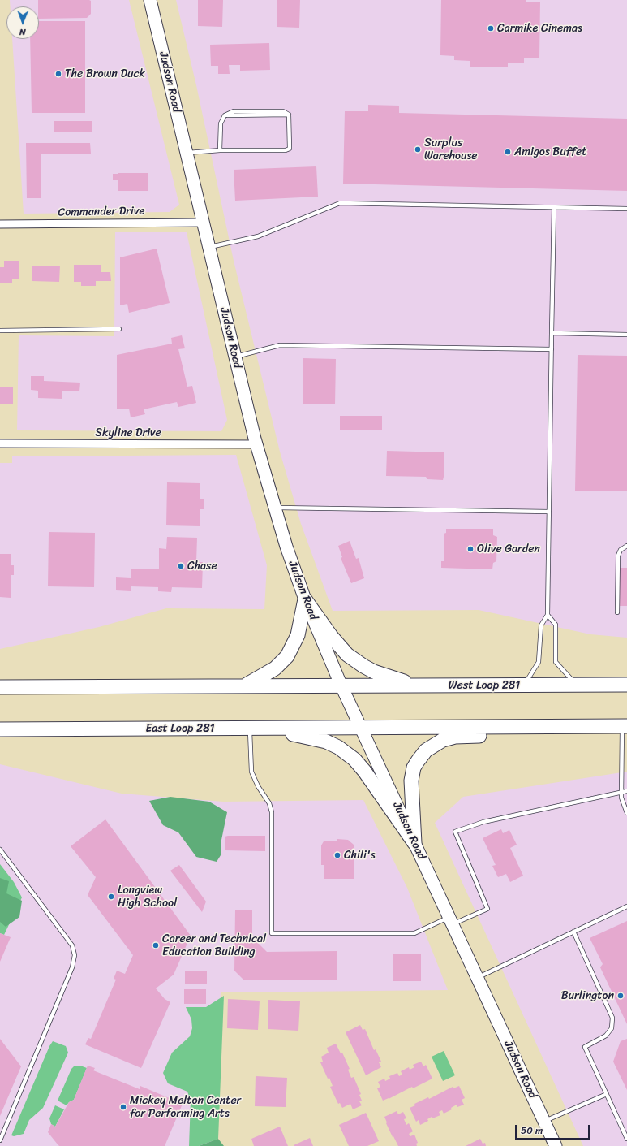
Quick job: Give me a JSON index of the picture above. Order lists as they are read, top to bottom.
{
  "streets": {
    "highway": ["West Loop 281", "East Loop 281"],
    "main road": ["Judson Road"],
    "street": ["Commander Drive", "Skyline Drive"]
  },
  "crossings": [
    ["Judson Road", "Commander Drive"],
    ["Judson Road", "Skyline Drive"],
    ["Judson Road", "West Loop 281"],
    ["Judson Road", "East Loop 281"]
  ],
  "places": [
    "Carmike Cinemas",
    "The Brown Duck",
    "Surplus Warehouse",
    "Amigos Buffet",
    "Olive Garden",
    "Chase",
    "Chili's",
    "Longview High School",
    "Career and Technical Education Building",
    "Burlington",
    "Mickey Melton Center for Performing Arts"
  ],
  "scale_bar": "50 m",
  "north": "bottom"
}
